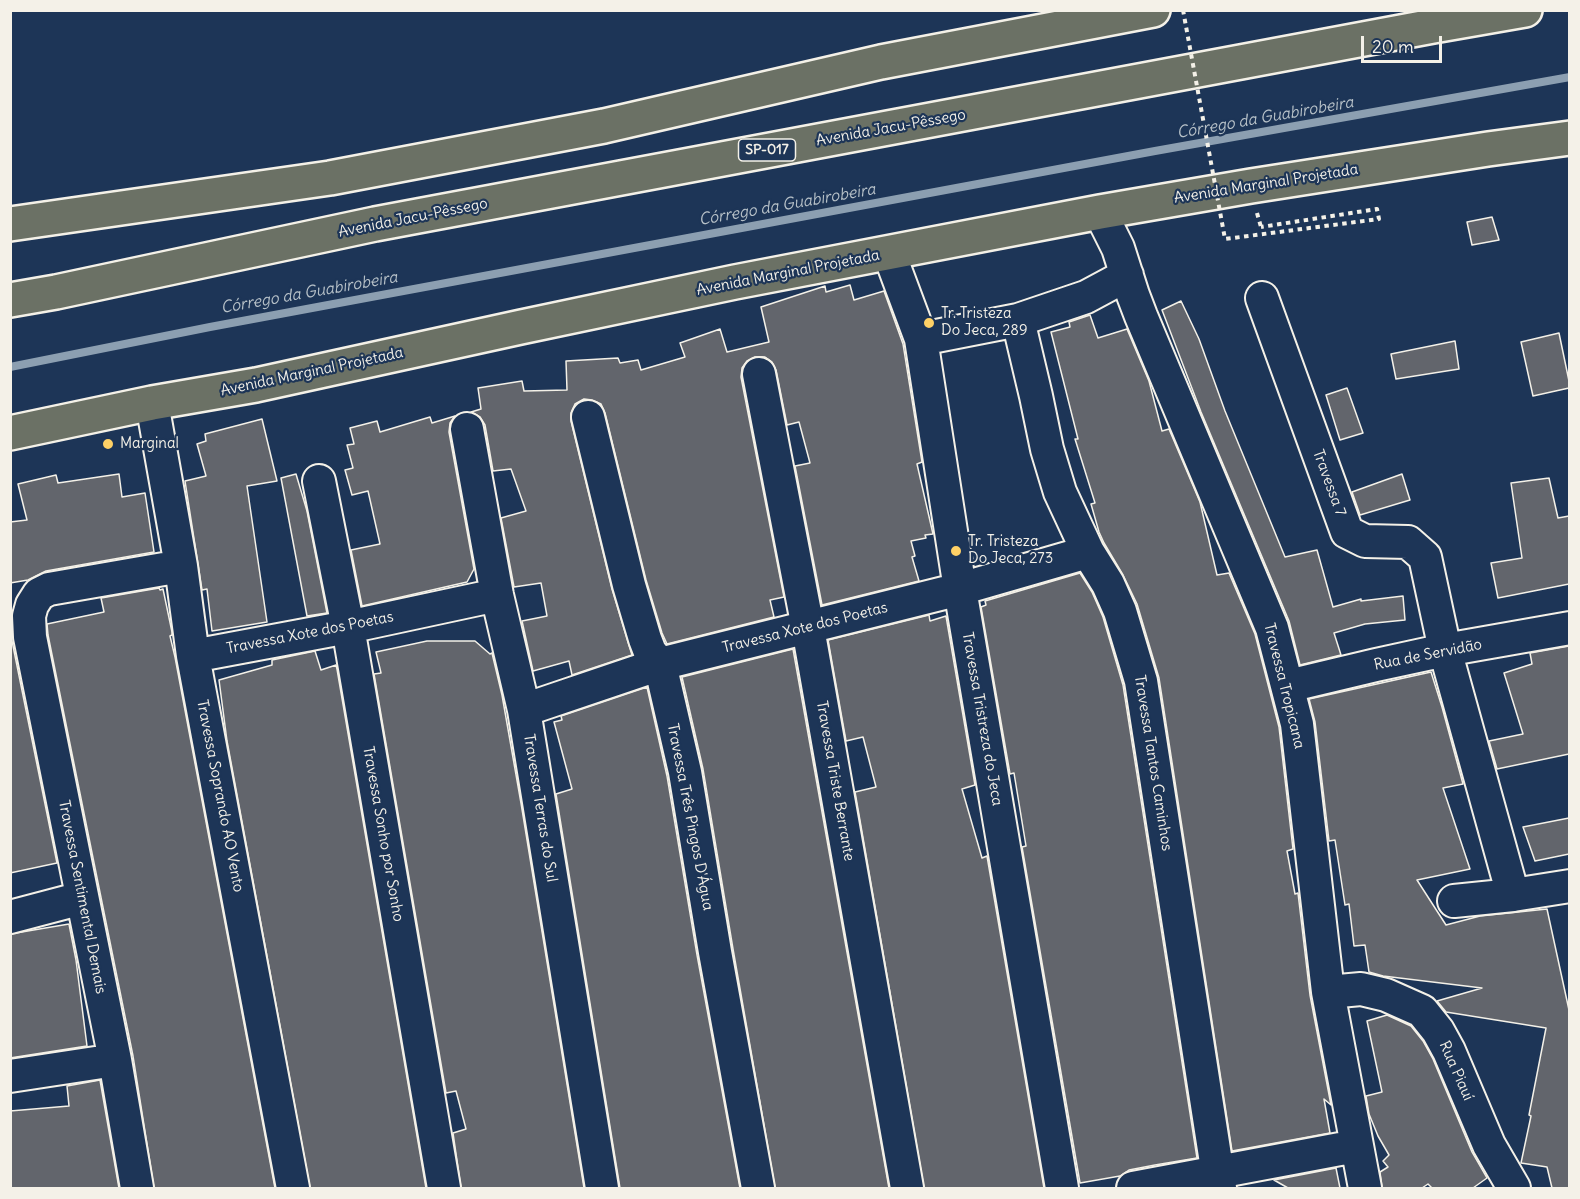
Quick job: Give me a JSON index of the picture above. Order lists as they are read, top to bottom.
{
  "streets": {
    "main road": ["Avenida Jacu-Pêssego", "SP-017", "Avenida Marginal Projetada"],
    "street": [
      "Travessa 7",
      "Travessa Xote dos Poetas",
      "Rua de Servidão",
      "Travessa Tropicana",
      "Travessa Tristreza do Jeca",
      "Travessa Tantos Caminhos",
      "Travessa Triste Berrante",
      "Travessa Soprando AO Vento",
      "Travessa Terras do Sul",
      "Travessa Três Pingos D'Água",
      "Travessa Sonho por Sonho",
      "Travessa Sentimental Demais",
      "Rua Piauí"
    ]
  },
  "crossings": [
    ["Avenida Marginal Projetada", "Travessa Tropicana"],
    ["Avenida Marginal Projetada", "Travessa Tristreza do Jeca"],
    ["Avenida Marginal Projetada", "Travessa Soprando AO Vento"],
    ["Travessa 7", "Rua de Servidão"],
    ["Travessa Xote dos Poetas", "Travessa Tristreza do Jeca"],
    ["Travessa Xote dos Poetas", "Travessa Tantos Caminhos"],
    ["Travessa Xote dos Poetas", "Travessa Triste Berrante"],
    ["Travessa Xote dos Poetas", "Travessa Soprando AO Vento"],
    ["Travessa Xote dos Poetas", "Travessa Terras do Sul"],
    ["Travessa Xote dos Poetas", "Travessa Três Pingos D'Água"],
    ["Travessa Xote dos Poetas", "Travessa Sonho por Sonho"],
    ["Rua de Servidão", "Travessa Tropicana"],
    ["Travessa Tropicana", "Rua Piauí"],
    ["Travessa Soprando AO Vento", "Travessa Sentimental Demais"]
  ],
  "water": ["Córrego da Guabirobeira"],
  "places": ["Tr. Tristeza Do Jeca, 289", "Marginal", "Tr. Tristeza Do Jeca, 273"],
  "scale_bar": "20 m"
}
